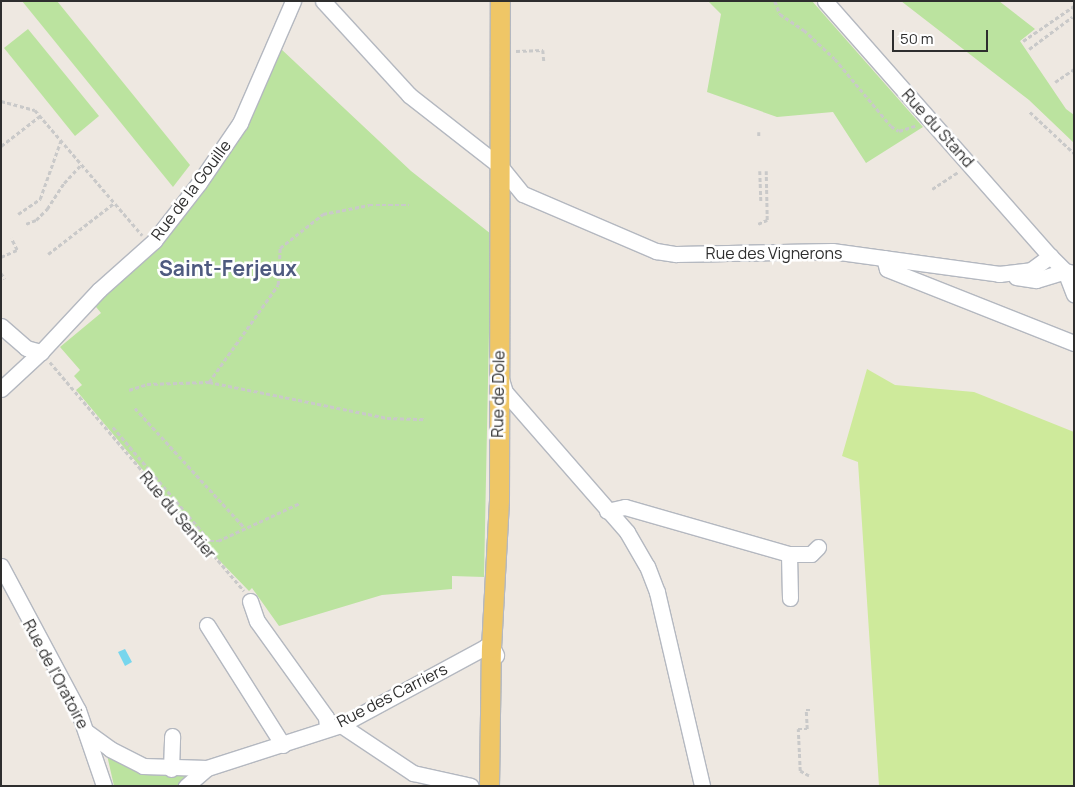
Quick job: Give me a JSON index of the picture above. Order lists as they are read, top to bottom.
{
  "streets": {
    "main road": ["Rue de Dole"],
    "street": [
      "Rue du Stand",
      "Rue de la Gouille",
      "Rue des Vignerons",
      "Rue de l'Oratoire",
      "Rue des Carriers"
    ],
    "path": ["Rue du Sentier"]
  },
  "crossings": [
    ["Rue du Stand", "Rue des Vignerons"],
    ["Rue de la Gouille", "Rue du Sentier"],
    ["Rue des Vignerons", "Rue de Dole"],
    ["Rue de Dole", "Rue des Carriers"],
    ["Rue de l'Oratoire", "Rue des Carriers"]
  ],
  "districts": ["Saint-Ferjeux"],
  "scale_bar": "50 m"
}
